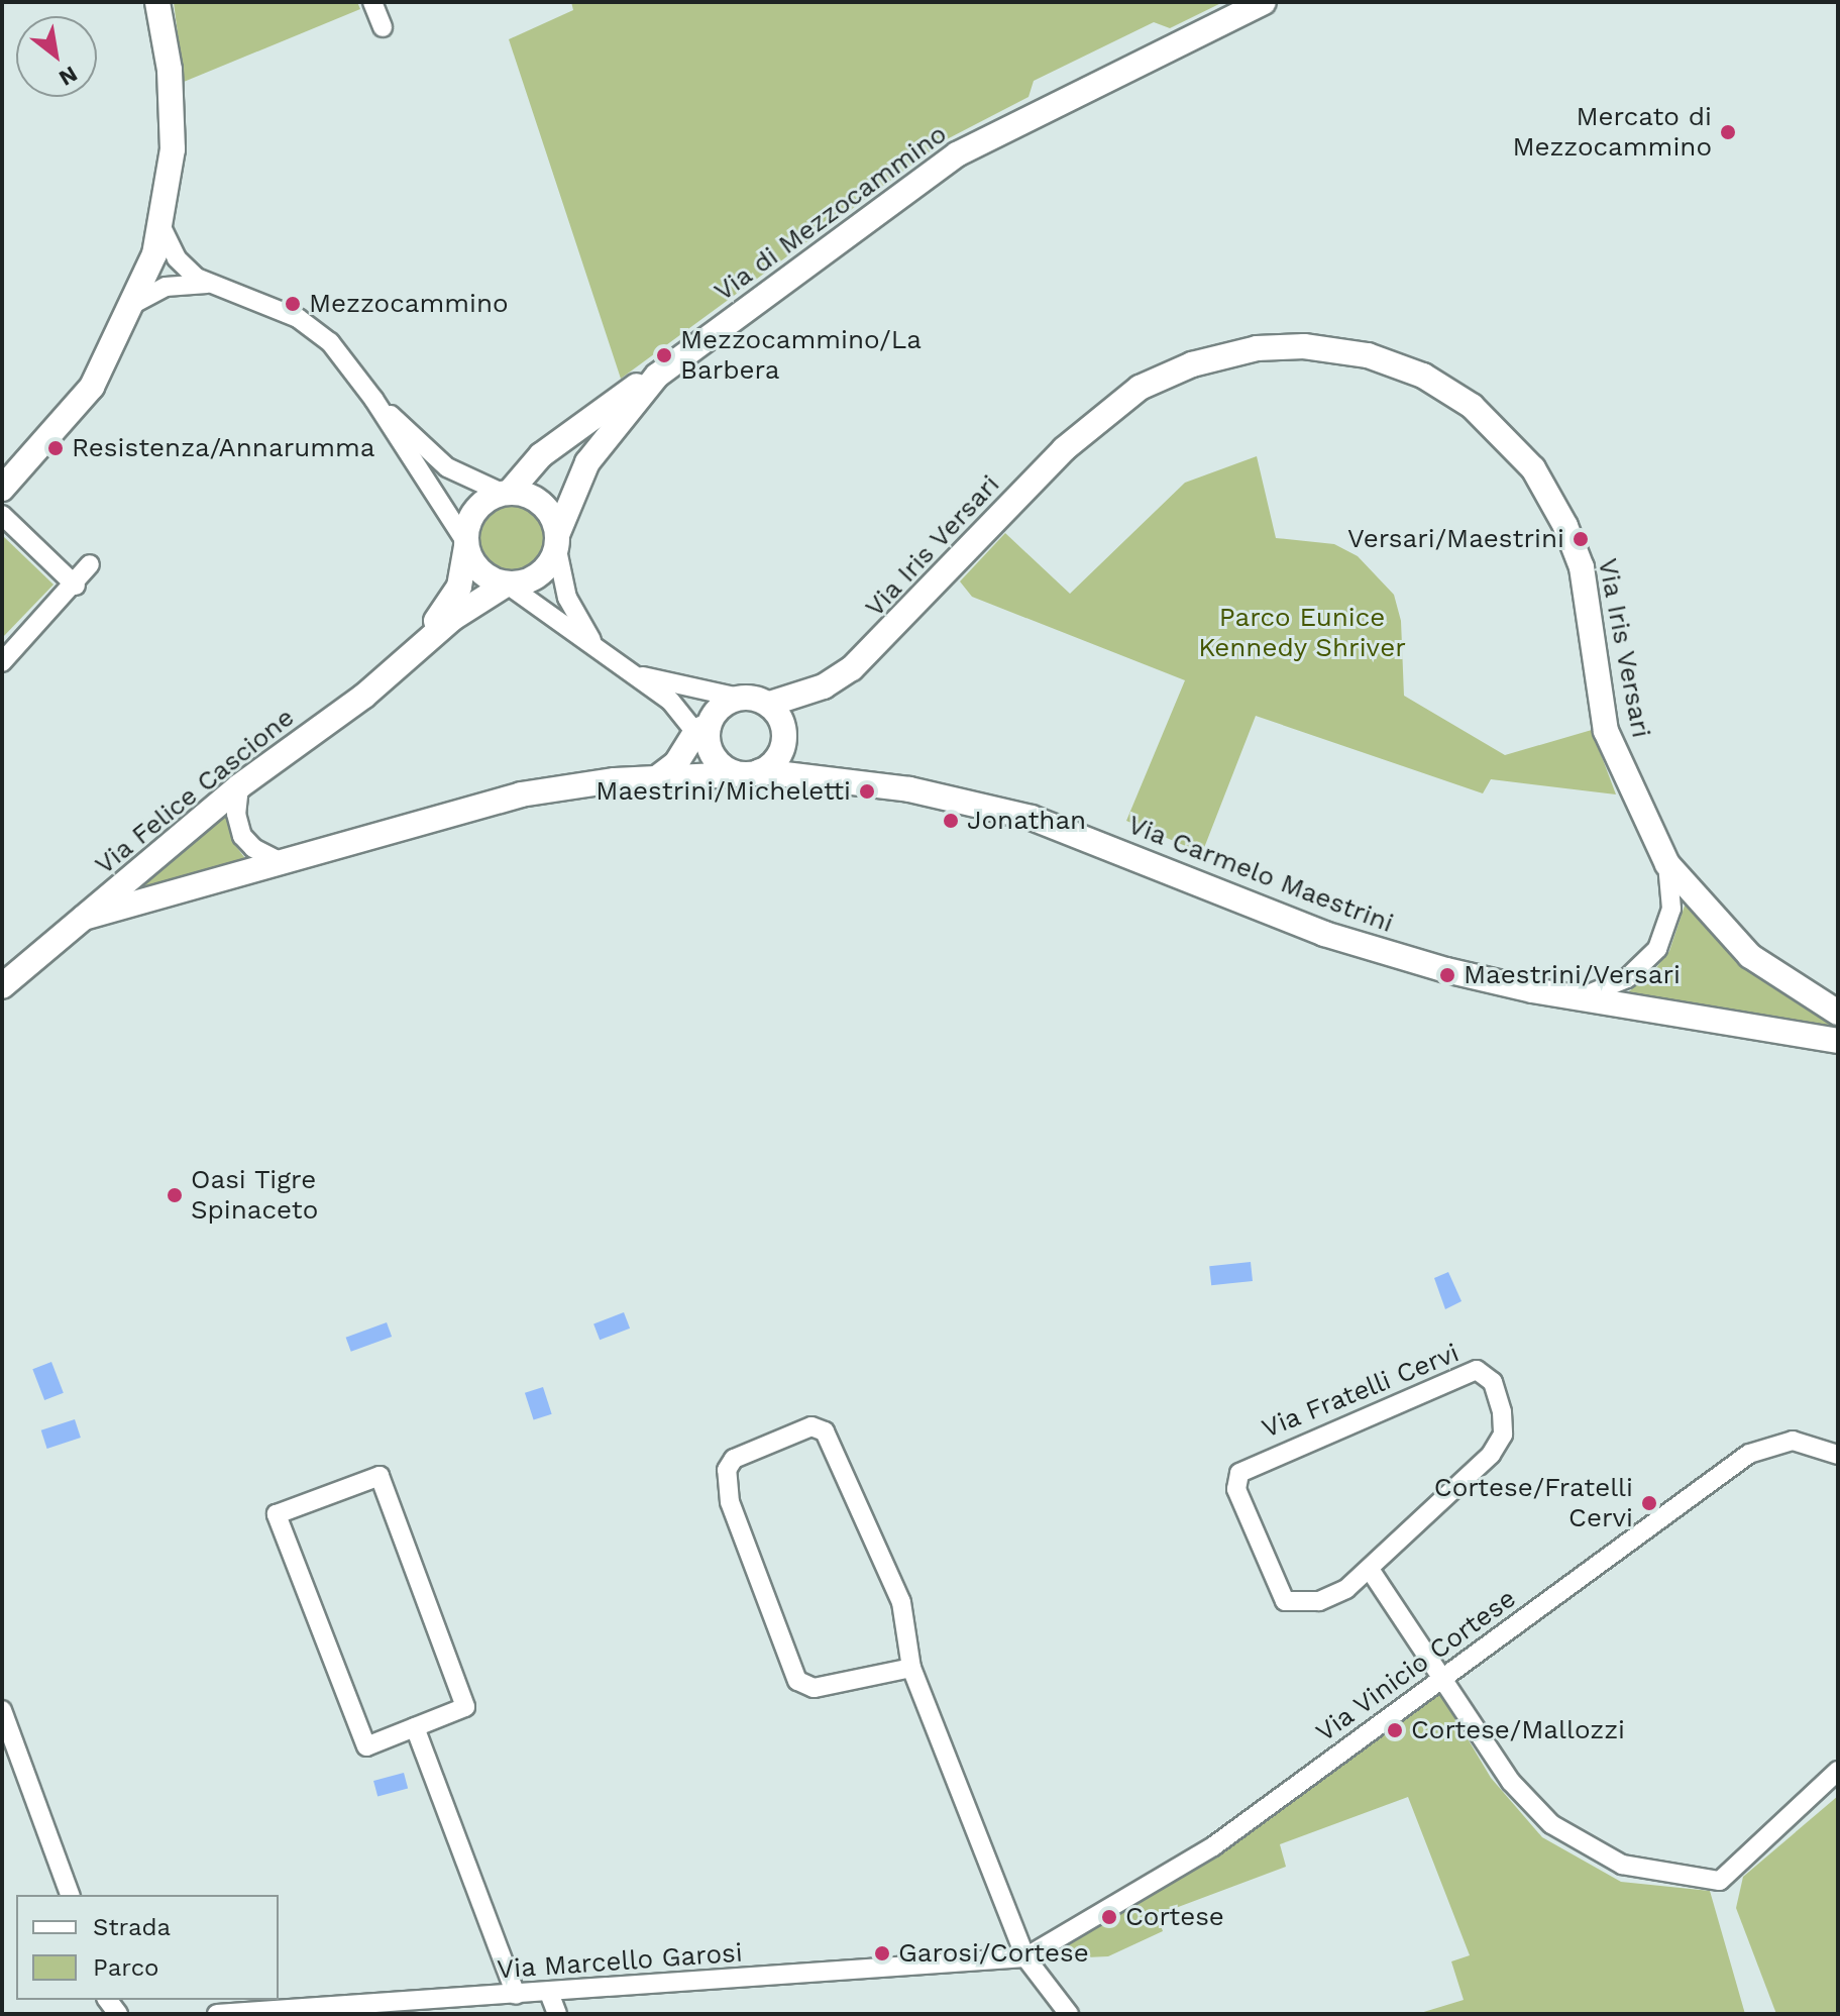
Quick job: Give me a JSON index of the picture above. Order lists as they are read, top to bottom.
{
  "streets": {
    "street": [
      "Via di Mezzocammino",
      "Via Iris Versari",
      "Via Felice Cascione",
      "Via Carmelo Maestrini",
      "Via Fratelli Cervi",
      "Via Vinicio Cortese",
      "Via Marcello Garosi"
    ]
  },
  "crossings": [
    ["Via di Mezzocammino", "Via Felice Cascione"],
    ["Via Iris Versari", "Via Carmelo Maestrini"],
    ["Via Felice Cascione", "Via Carmelo Maestrini"],
    ["Via Vinicio Cortese", "Via Marcello Garosi"]
  ],
  "parks": ["Parco Eunice Kennedy Shriver"],
  "places": [
    "Mercato di Mezzocammino",
    "Mezzocammino",
    "Mezzocammino/La Barbera",
    "Resistenza/Annarumma",
    "Versari/Maestrini",
    "Maestrini/Micheletti",
    "Jonathan",
    "Maestrini/Versari",
    "Oasi Tigre Spinaceto",
    "Cortese/Fratelli Cervi",
    "Cortese/Mallozzi",
    "Cortese",
    "Garosi/Cortese"
  ],
  "legend": ["Strada", "Parco"],
  "north": "bottom right"
}
